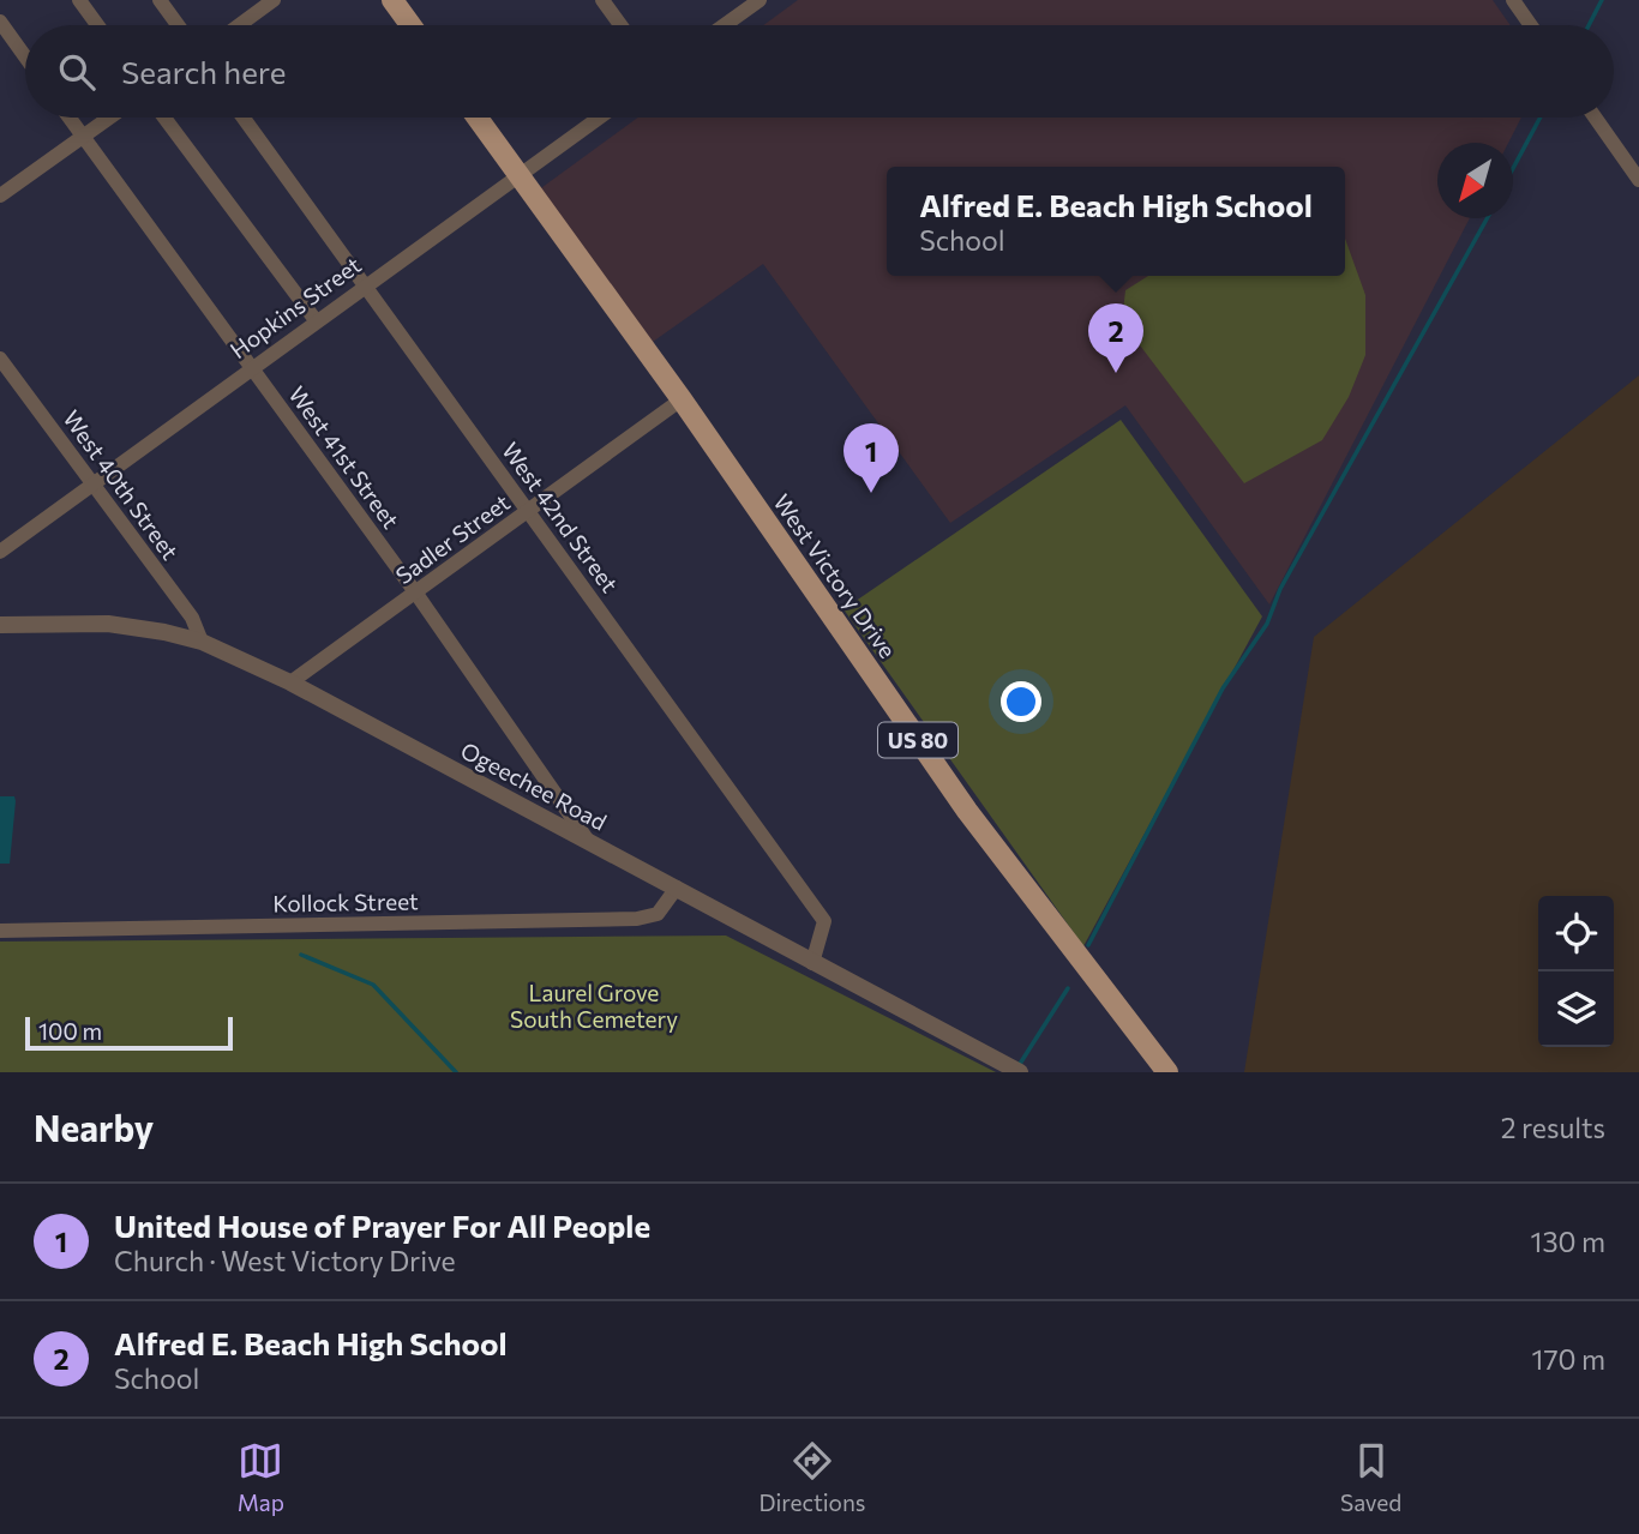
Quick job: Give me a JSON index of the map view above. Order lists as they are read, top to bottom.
{
  "streets": {
    "main road": ["West Victory Drive", "US 80"],
    "street": [
      "Hopkins Street",
      "West 41st Street",
      "West 40th Street",
      "West 42nd Street",
      "Sadler Street",
      "Ogeechee Road",
      "Kollock Street"
    ]
  },
  "crossings": [
    ["Hopkins Street", "West 41st Street"],
    ["Hopkins Street", "West 40th Street"],
    ["Hopkins Street", "West 42nd Street"],
    ["Hopkins Street", "West Victory Drive"],
    ["West 41st Street", "Sadler Street"],
    ["West 41st Street", "Ogeechee Road"],
    ["West 40th Street", "Ogeechee Road"],
    ["West 42nd Street", "Sadler Street"],
    ["West 42nd Street", "Ogeechee Road"],
    ["Sadler Street", "West Victory Drive"],
    ["Sadler Street", "Ogeechee Road"],
    ["Ogeechee Road", "Kollock Street"]
  ],
  "parks": ["Laurel Grove South Cemetery"],
  "scale_bar": "100 m",
  "north": "bottom left",
  "page": {
    "search": "Search here",
    "popup": ["Alfred E. Beach High School", "School"],
    "pins": ["2", "1"],
    "scale": "100 m",
    "heading": ["Nearby", "2 results"],
    "list": [
      {
        "mark": "1",
        "name": "United House of Prayer For All People",
        "note": "Church · West Victory Drive",
        "value": "130 m"
      },
      {
        "mark": "2",
        "name": "Alfred E. Beach High School",
        "note": "School",
        "value": "170 m"
      }
    ],
    "nav": ["Map", "Directions", "Saved"]
  }
}
